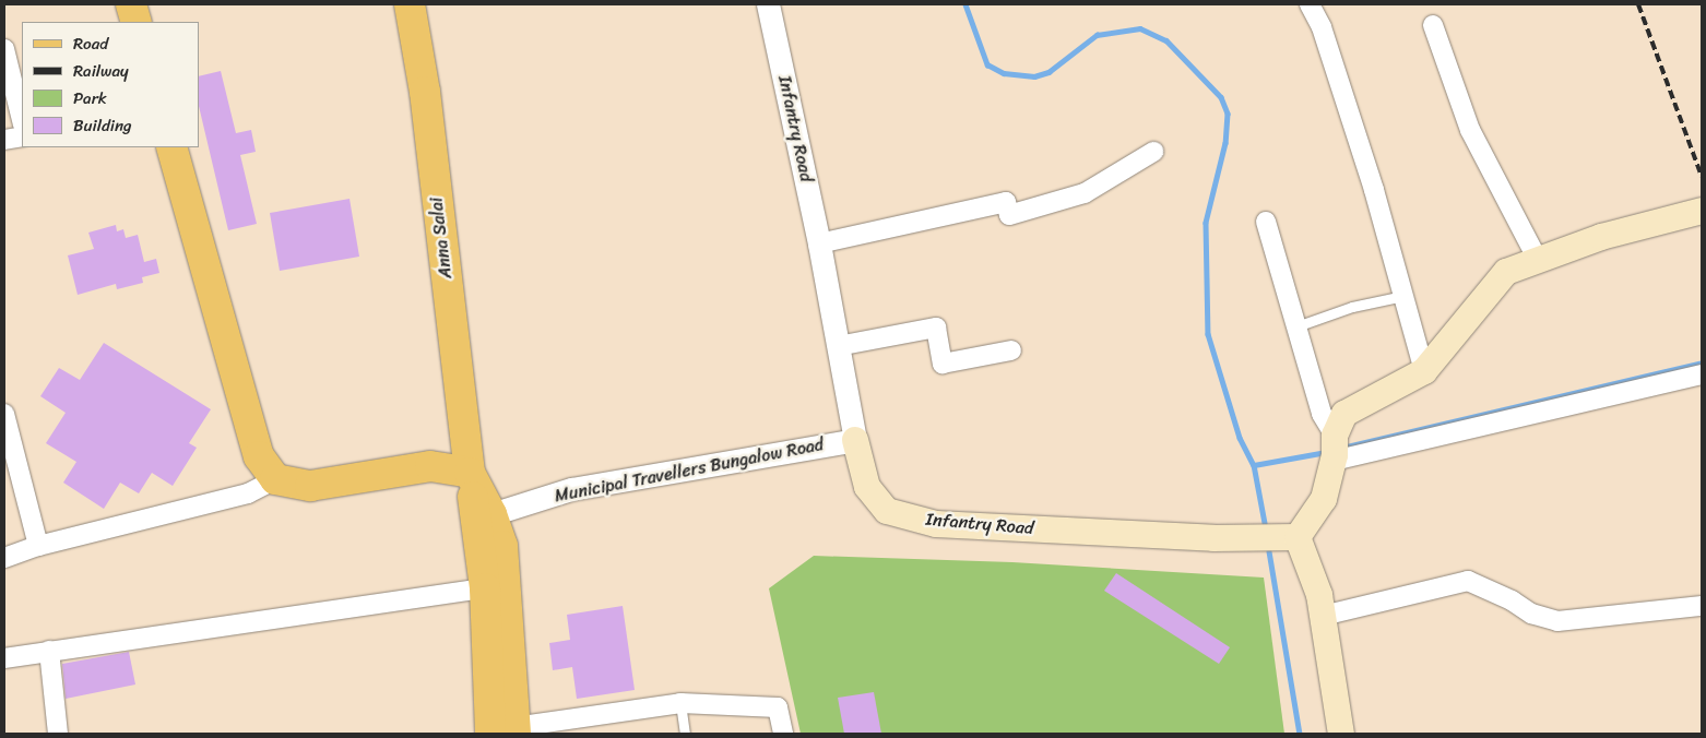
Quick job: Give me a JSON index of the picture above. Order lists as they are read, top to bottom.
{
  "streets": {
    "main road": ["Infantry Road", "Anna Salai"],
    "street": ["Municipal Travellers Bungalow Road"]
  },
  "crossings": [
    ["Infantry Road", "Municipal Travellers Bungalow Road"],
    ["Anna Salai", "Municipal Travellers Bungalow Road"]
  ],
  "legend": [
    "Road",
    "Railway",
    "Park",
    "Building"
  ]
}
